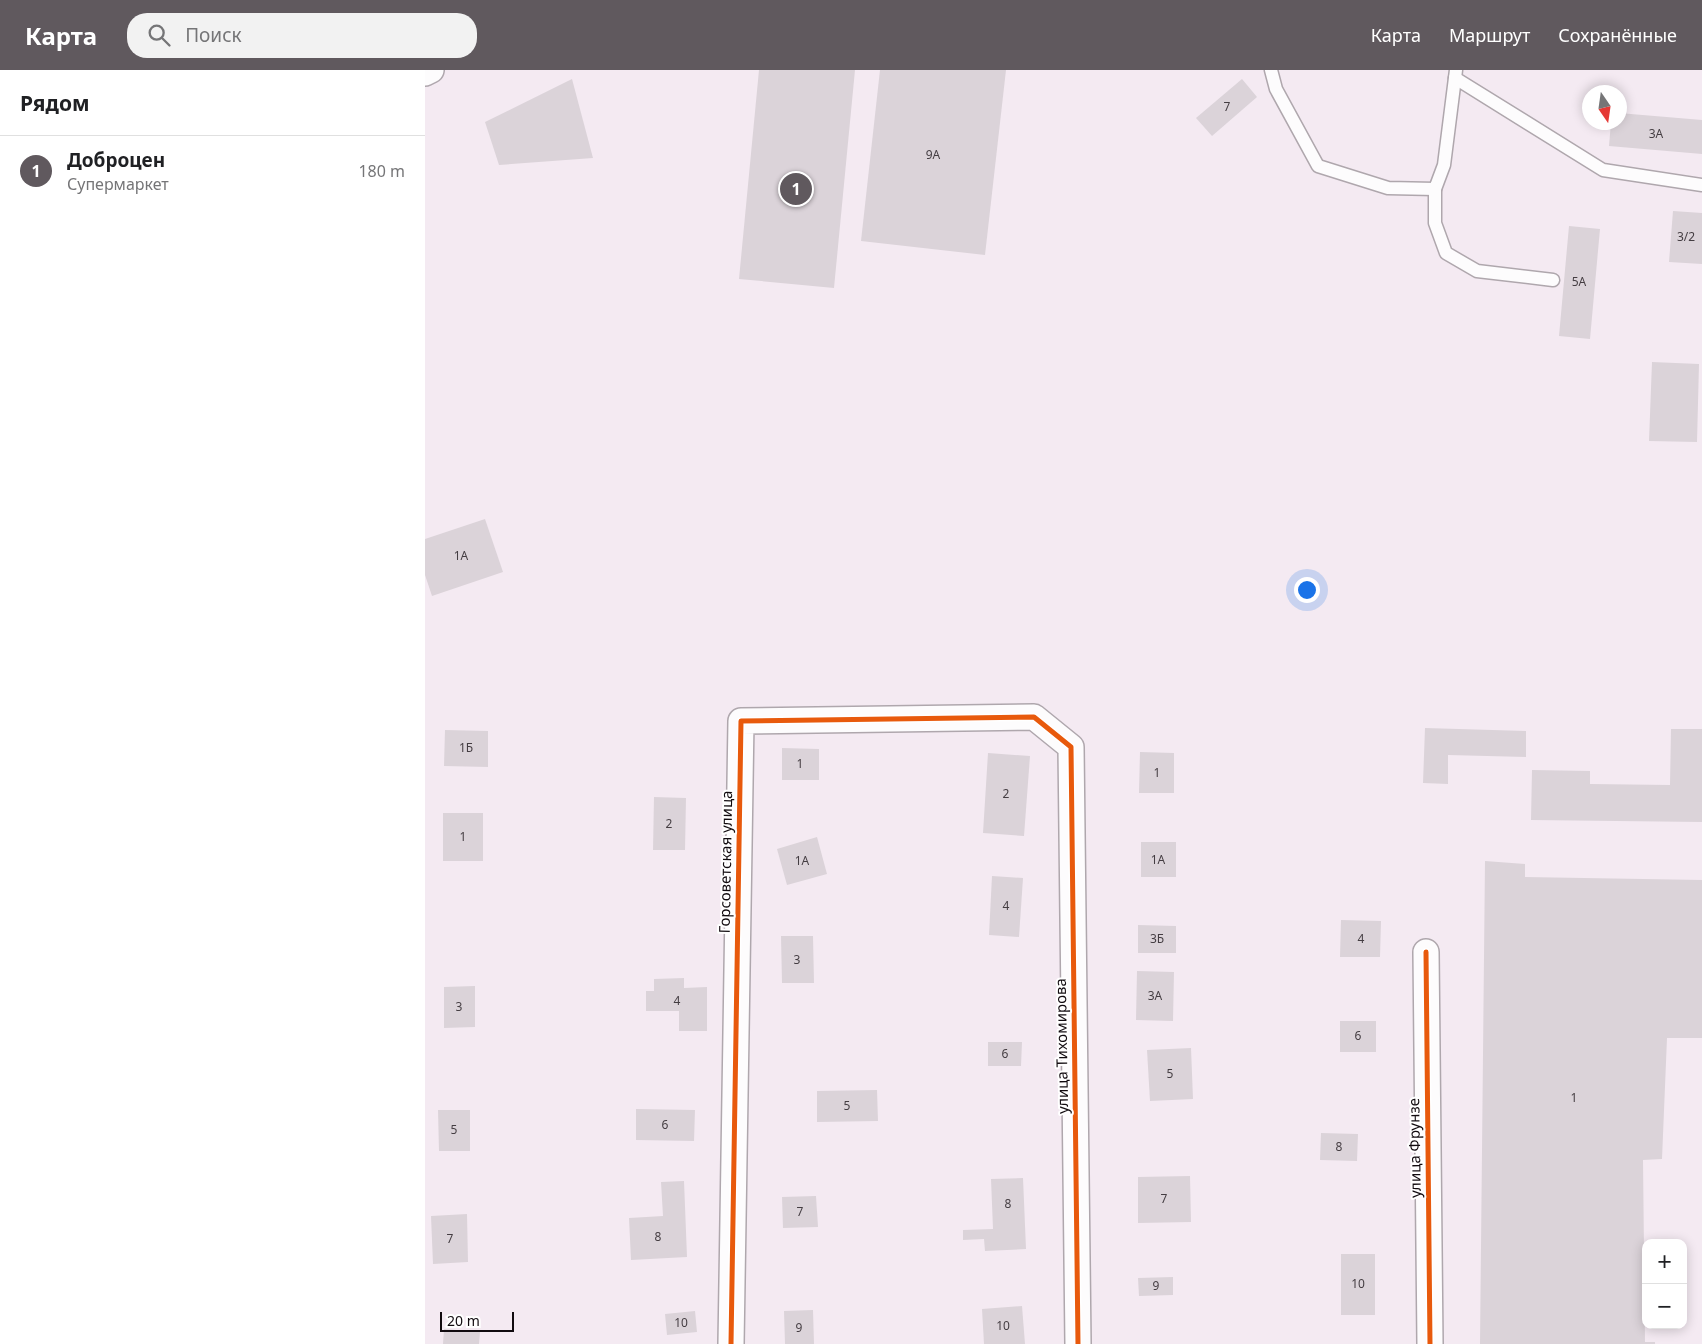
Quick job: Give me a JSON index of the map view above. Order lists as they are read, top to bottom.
{
  "streets": {
    "street": ["Горсоветская улица", "улица Тихомирова", "улица Фрунзе"]
  },
  "crossings": [
    ["Горсоветская улица", "улица Тихомирова"]
  ],
  "house_numbers": [
    "7",
    "3А",
    "9А",
    "3/2",
    "5А",
    "1А",
    "1Б",
    "1",
    "1",
    "2",
    "2",
    "1",
    "1А",
    "1А",
    "4",
    "3Б",
    "4",
    "3",
    "3А",
    "4",
    "3",
    "6",
    "6",
    "5",
    "1",
    "5",
    "6",
    "5",
    "8",
    "7",
    "8",
    "7",
    "8",
    "7",
    "10",
    "9",
    "10",
    "10",
    "9"
  ],
  "scale_bar": "20 m",
  "north": "bottom",
  "page": {
    "header": "Карта",
    "search": "Поиск",
    "nav": ["Карта", "Маршрут", "Сохранённые"],
    "heading": "Рядом",
    "list": [
      {
        "mark": "1",
        "name": "Доброцен",
        "note": "Супермаркет",
        "value": "180 m"
      }
    ],
    "pins": "1",
    "map_buttons": ["+", "−"],
    "scale": "20 m"
  }
}
